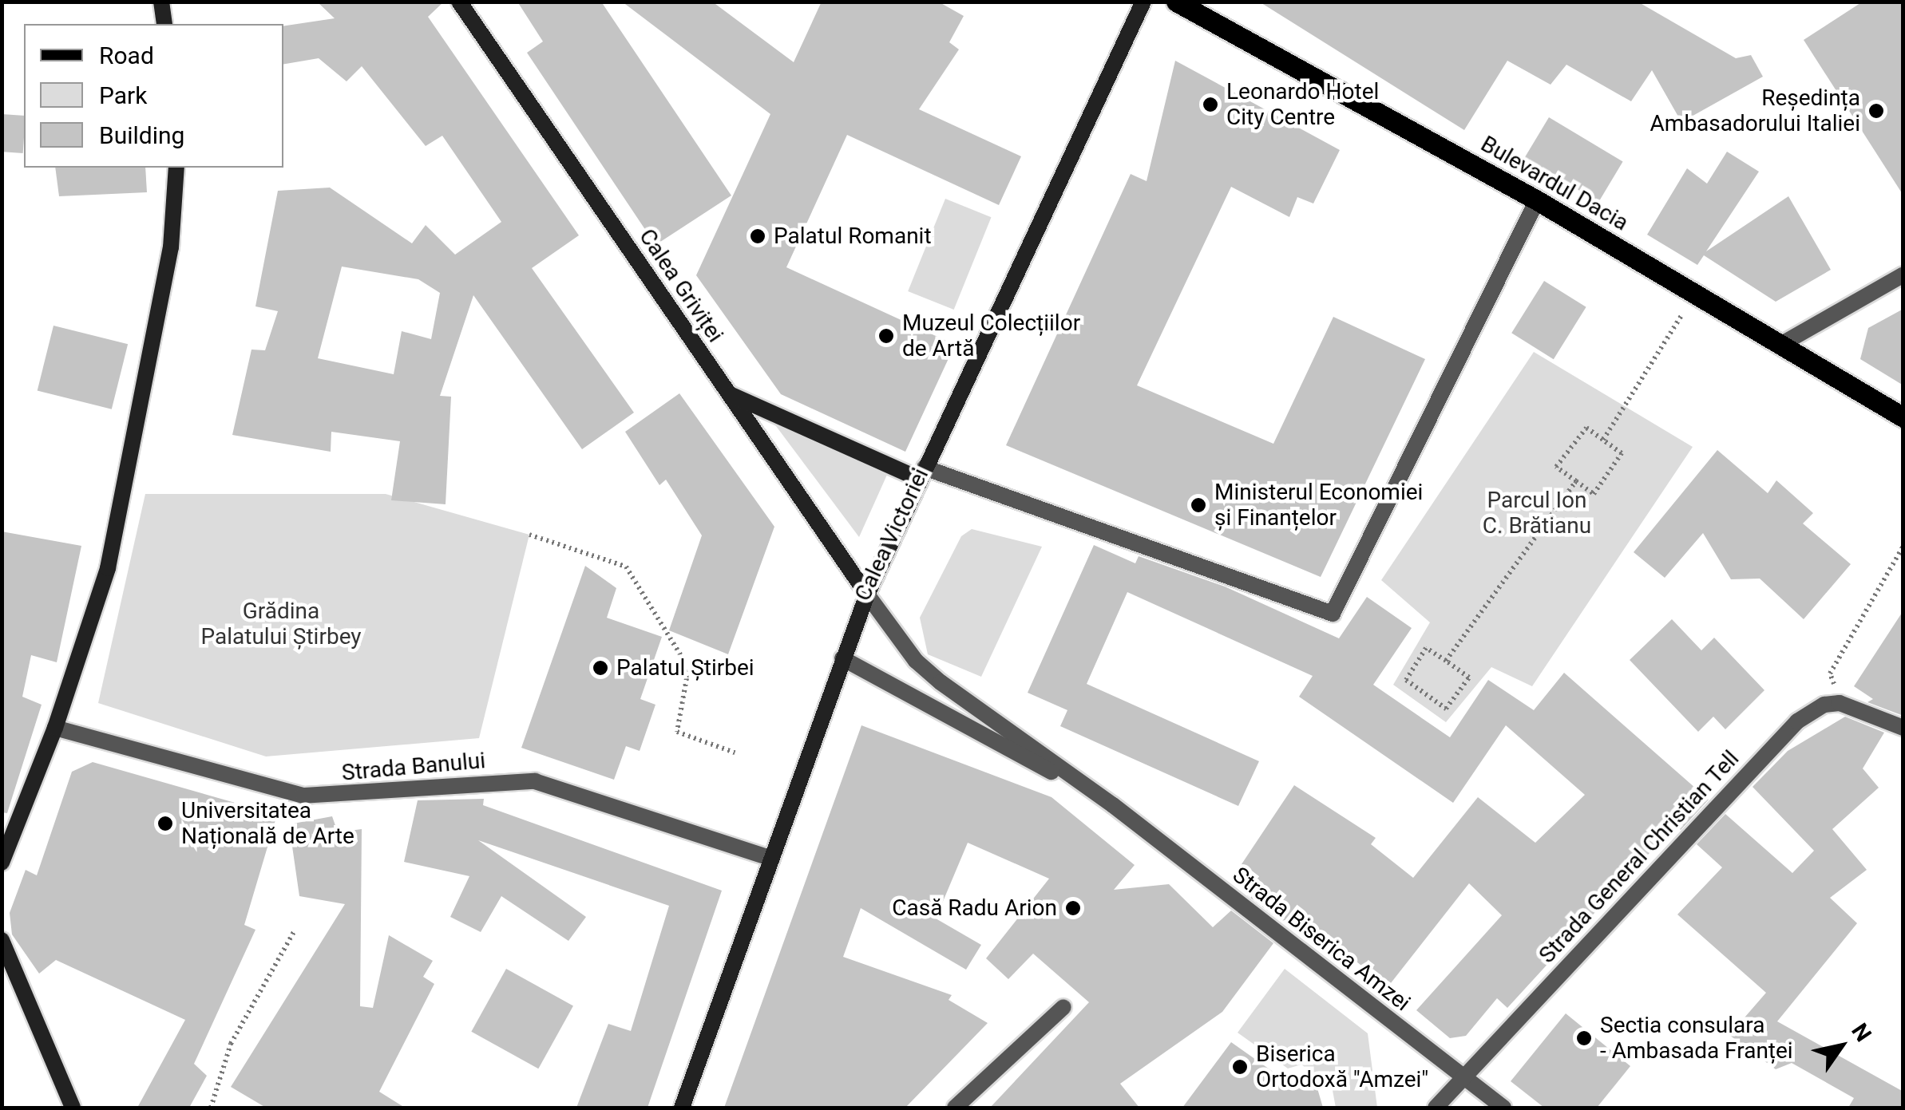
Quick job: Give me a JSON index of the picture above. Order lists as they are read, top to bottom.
{
  "streets": {
    "main road": ["Bulevardul Dacia"],
    "street": [
      "Calea Griviței",
      "Calea Victoriei",
      "Strada Banului",
      "Strada General Christian Tell",
      "Strada Biserica Amzei"
    ]
  },
  "crossings": [
    ["Calea Griviței", "Calea Victoriei"],
    ["Calea Griviței", "Strada Biserica Amzei"],
    ["Calea Victoriei", "Strada Banului"],
    ["Calea Victoriei", "Strada Biserica Amzei"],
    ["Strada General Christian Tell", "Strada Biserica Amzei"]
  ],
  "parks": ["Parcul Ion C. Brătianu", "Grădina Palatului Știrbey"],
  "places": [
    "Leonardo Hotel City Centre",
    "Reședința Ambasadorului Italiei",
    "Palatul Romanit",
    "Muzeul Colecțiilor de Artă",
    "Ministerul Economiei și Finanțelor",
    "Palatul Știrbei",
    "Universitatea Națională de Arte",
    "Casă Radu Arion",
    "Sectia consulara - Ambasada Franței",
    "Biserica Ortodoxă \"Amzei\""
  ],
  "legend": ["Road", "Park", "Building"],
  "north": "top right"
}
